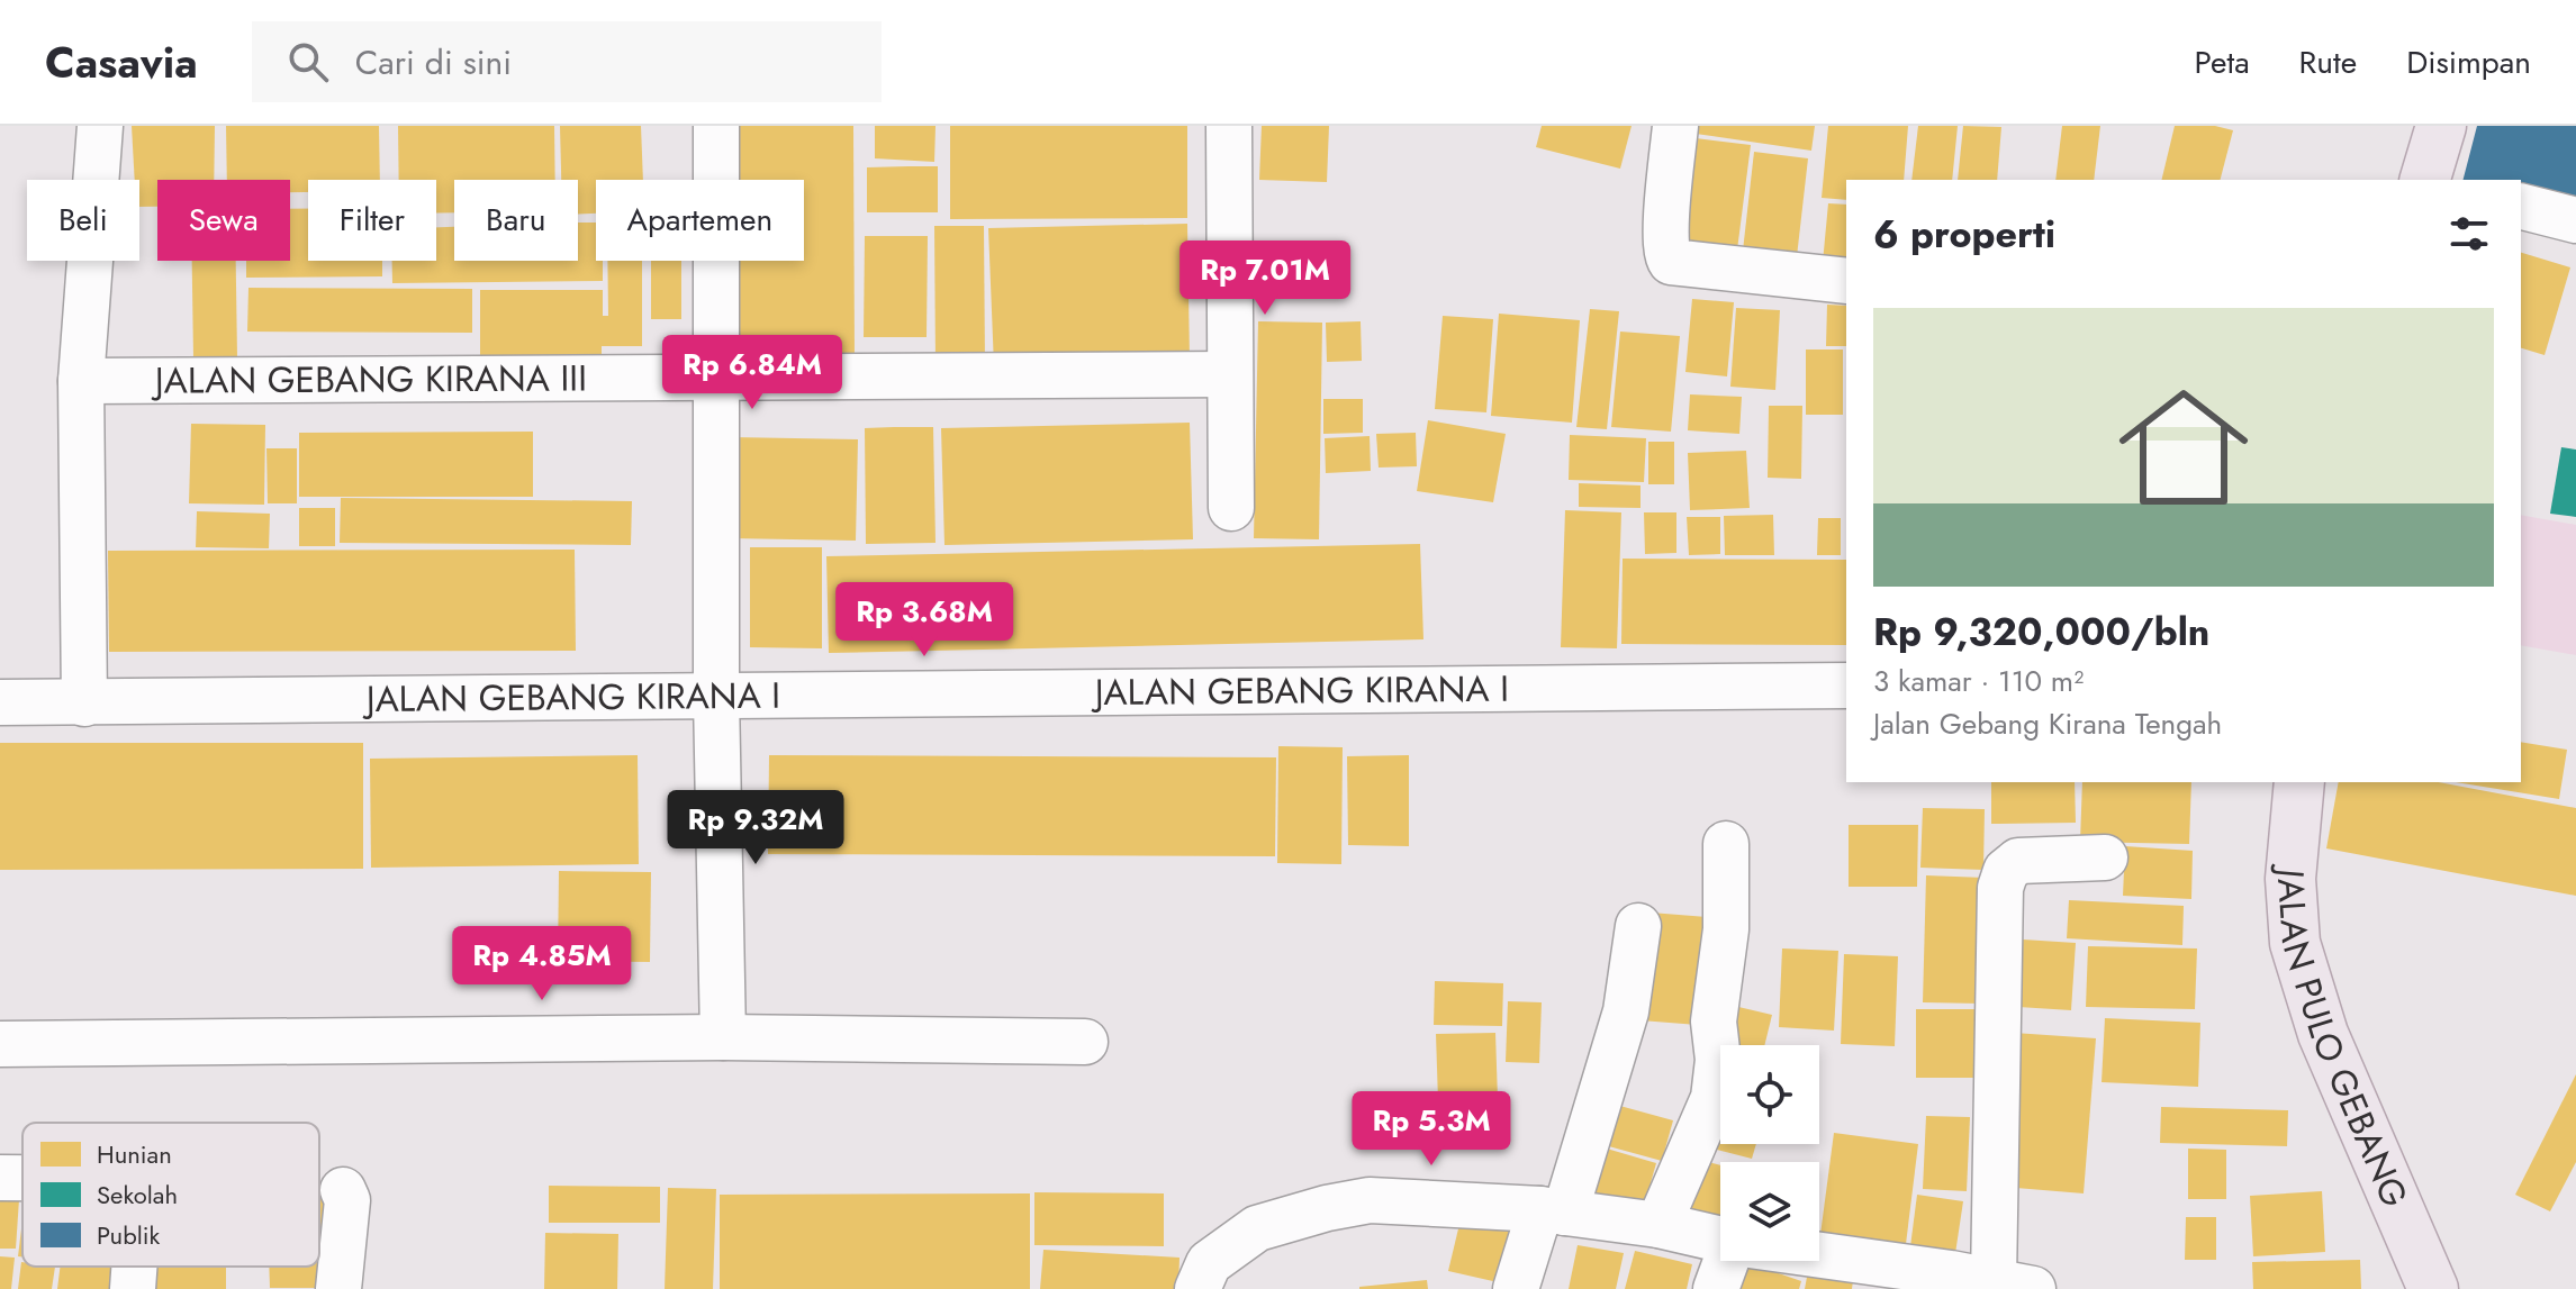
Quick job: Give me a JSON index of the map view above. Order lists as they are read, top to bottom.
{
  "streets": {
    "main road": ["JALAN PULO GEBANG"],
    "street": ["JALAN GEBANG KIRANA III", "JALAN GEBANG KIRANA I"]
  },
  "legend": ["Hunian", "Sekolah", "Publik"],
  "page": {
    "header": "Casavia",
    "search": "Cari di sini",
    "nav": ["Peta", "Rute", "Disimpan"],
    "chip": [
      "Beli",
      "Sewa",
      "Filter",
      "Baru",
      "Apartemen"
    ],
    "heading": "6 properti",
    "price": [
      "Rp 7.01M",
      "Rp 6.84M",
      "Rp 3.68M",
      "Rp 9.32M",
      "Rp 4.85M",
      "Rp 5.3M"
    ],
    "list": [
      {
        "name": "Rp 9,320,000/bln",
        "note": "3 kamar · 110 m² · Jalan Gebang Kirana Tengah"
      }
    ]
  }
}
